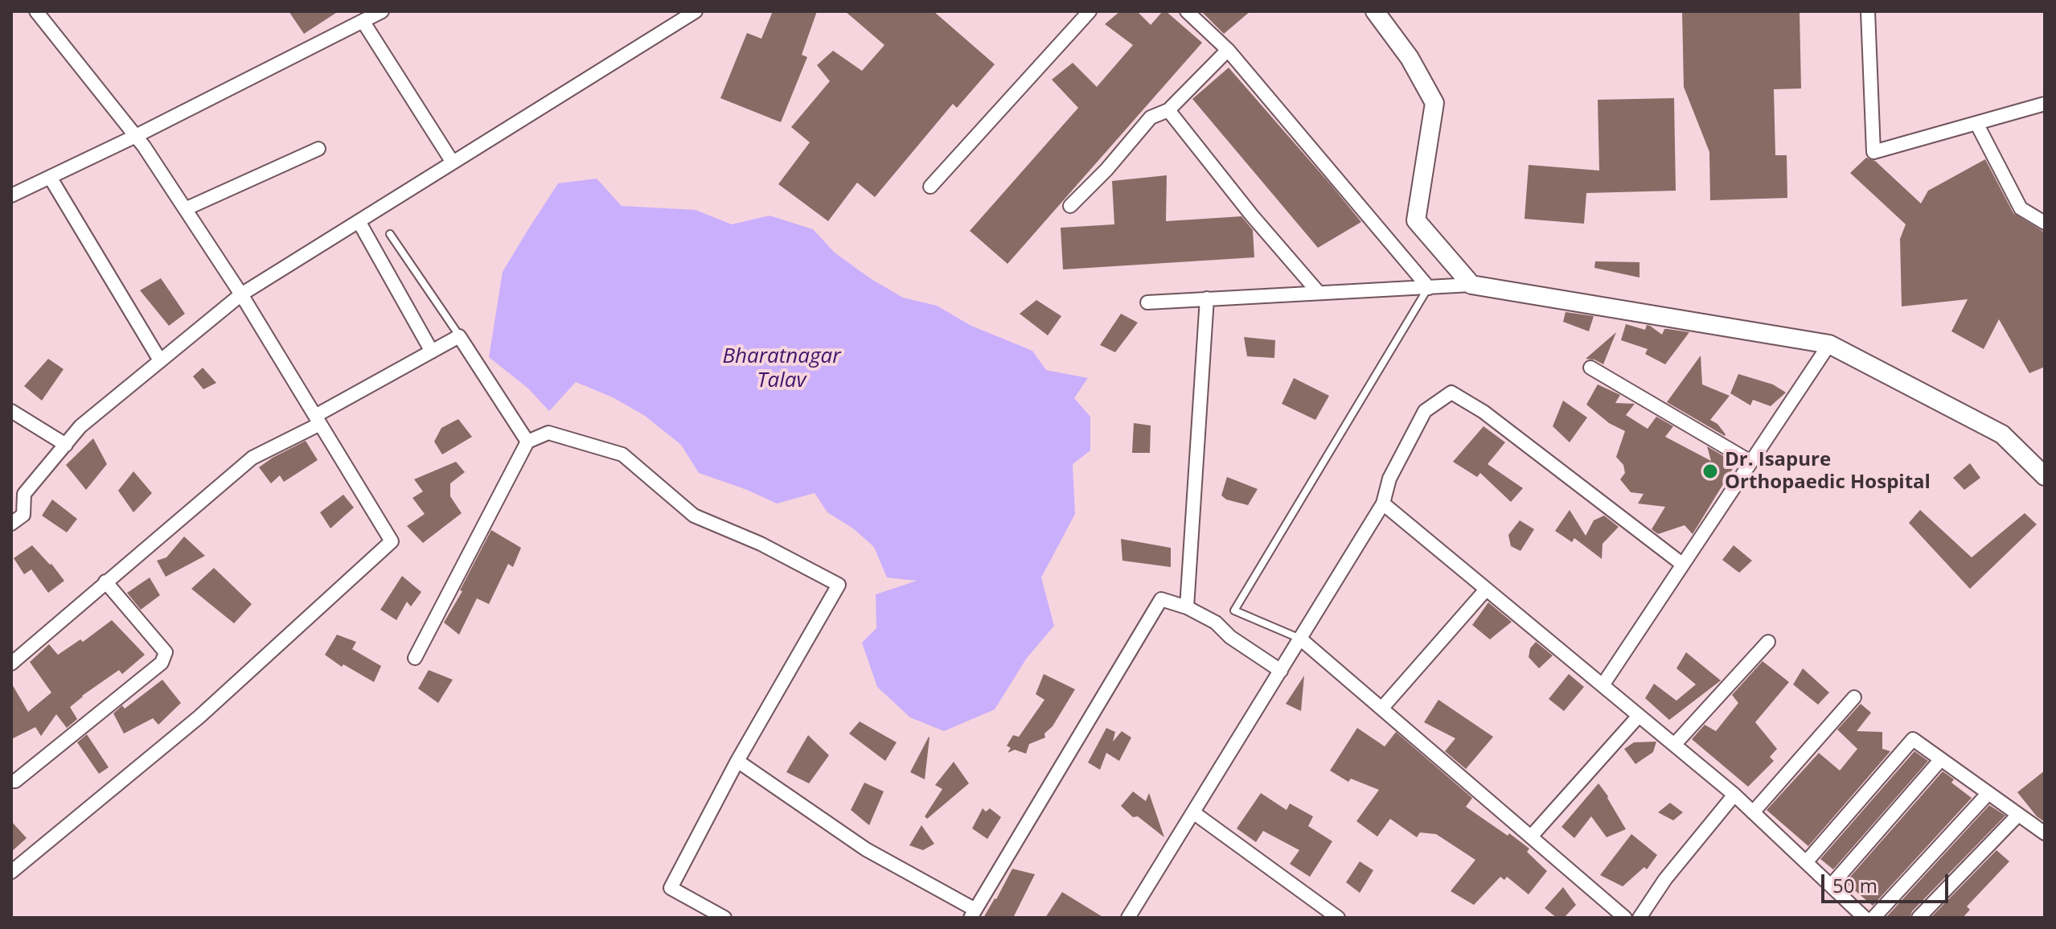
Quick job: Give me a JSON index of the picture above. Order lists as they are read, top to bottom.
{
  "water": ["Bharatnagar Talav"],
  "places": ["Dr. Isapure Orthopaedic Hospital"],
  "scale_bar": "50 m"
}
